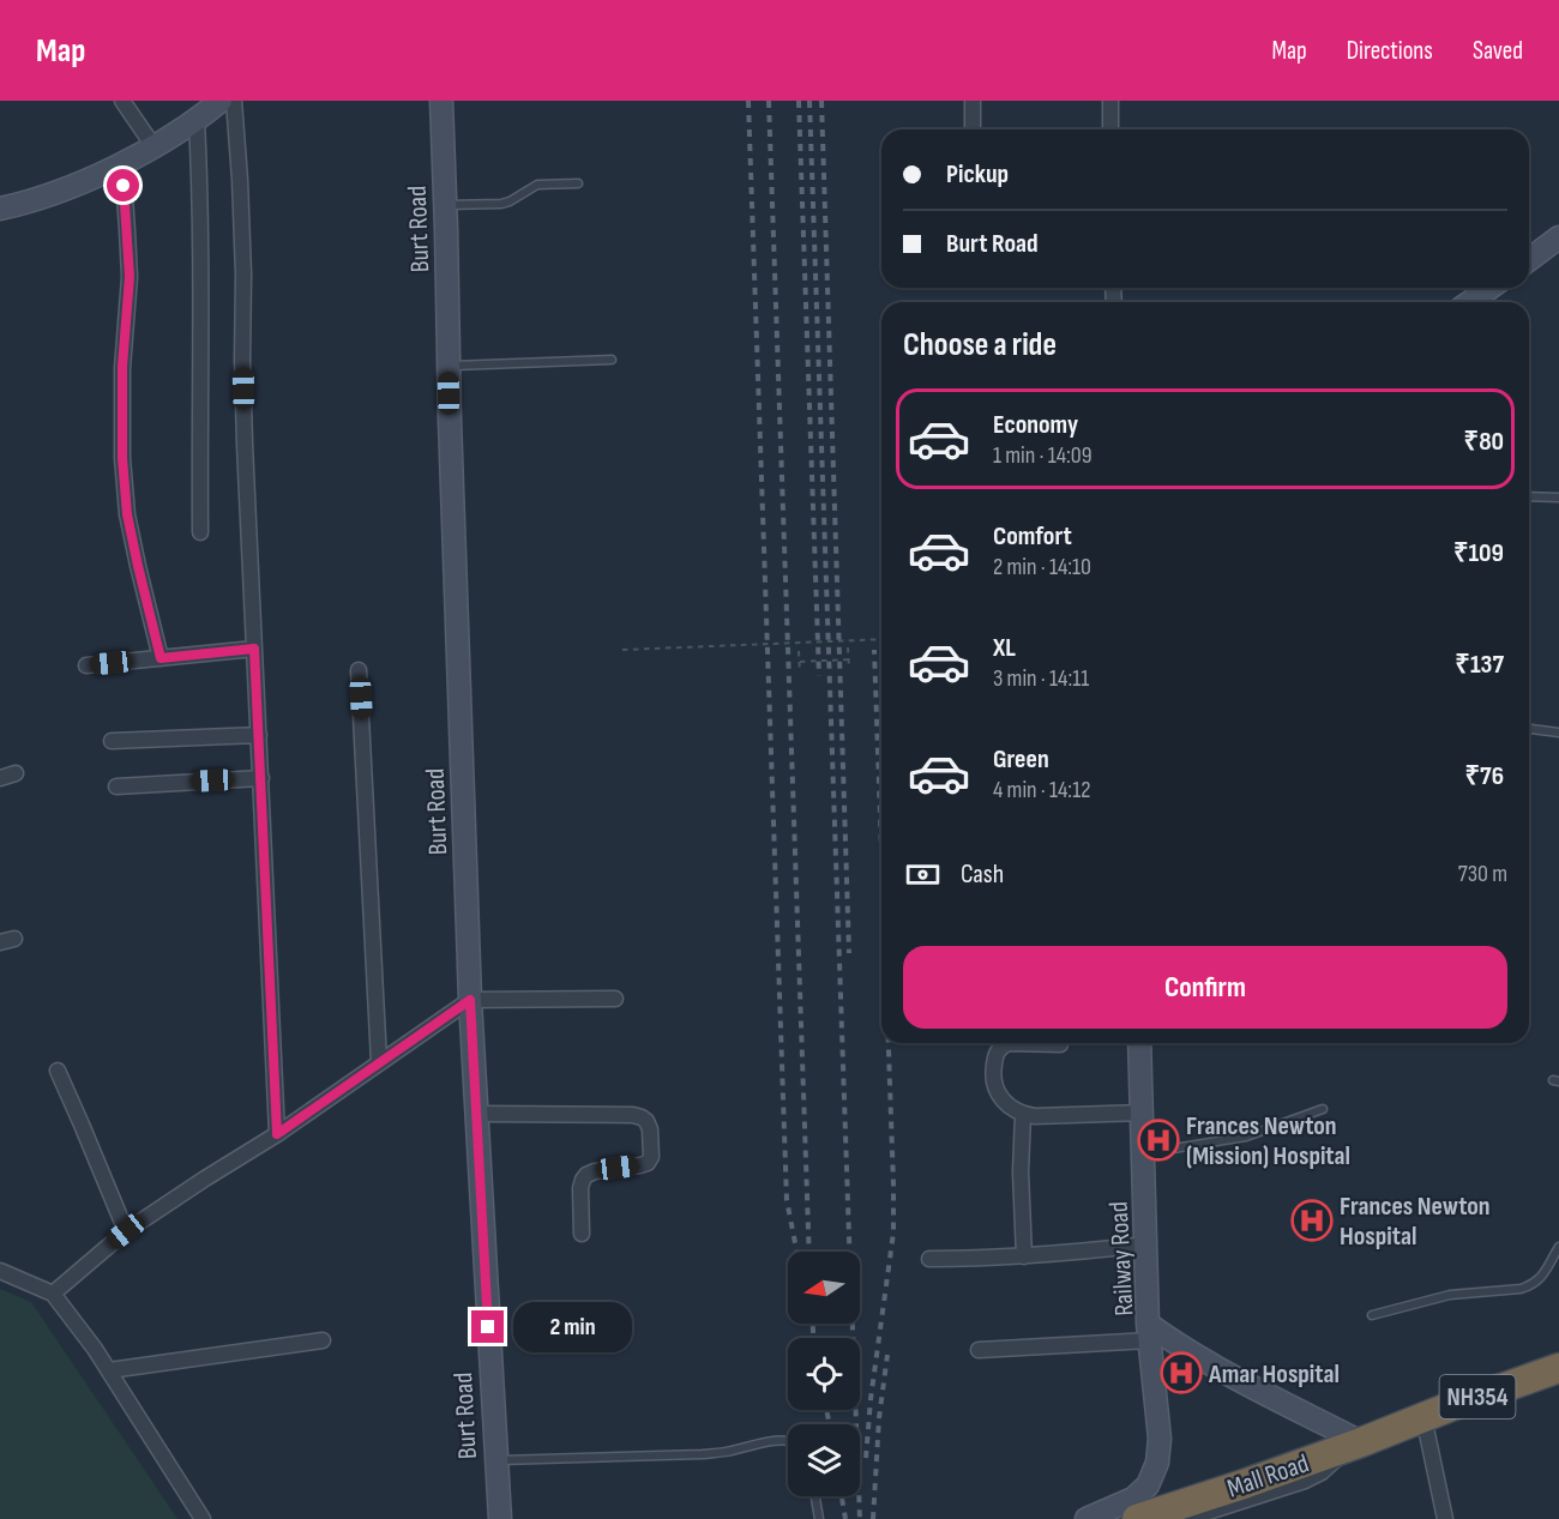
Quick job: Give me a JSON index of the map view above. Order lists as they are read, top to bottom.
{
  "streets": {
    "highway": ["NH354", "Mall Road"],
    "street": ["Burt Road", "Railway Road"]
  },
  "crossings": [
    ["Railway Road", "Mall Road"]
  ],
  "places": {
    "hospital": ["Frances Newton (Mission) Hospital", "Frances Newton Hospital", "Amar Hospital"]
  },
  "north": "left",
  "page": {
    "header": "Map",
    "nav": ["Map", "Directions", "Saved"],
    "banner": ["Pickup", "Burt Road"],
    "heading": "Choose a ride",
    "list": [
      {
        "name": "Economy",
        "note": "1 min · 14:09",
        "value": "₹80"
      },
      {
        "name": "Comfort",
        "note": "2 min · 14:10",
        "value": "₹109"
      },
      {
        "name": "XL",
        "note": "3 min · 14:11",
        "value": "₹137"
      },
      {
        "name": "Green",
        "note": "4 min · 14:12",
        "value": "₹76"
      }
    ],
    "pay": ["Cash", "730 m"],
    "buttons": "Confirm",
    "bubble": "2 min"
  }
}
